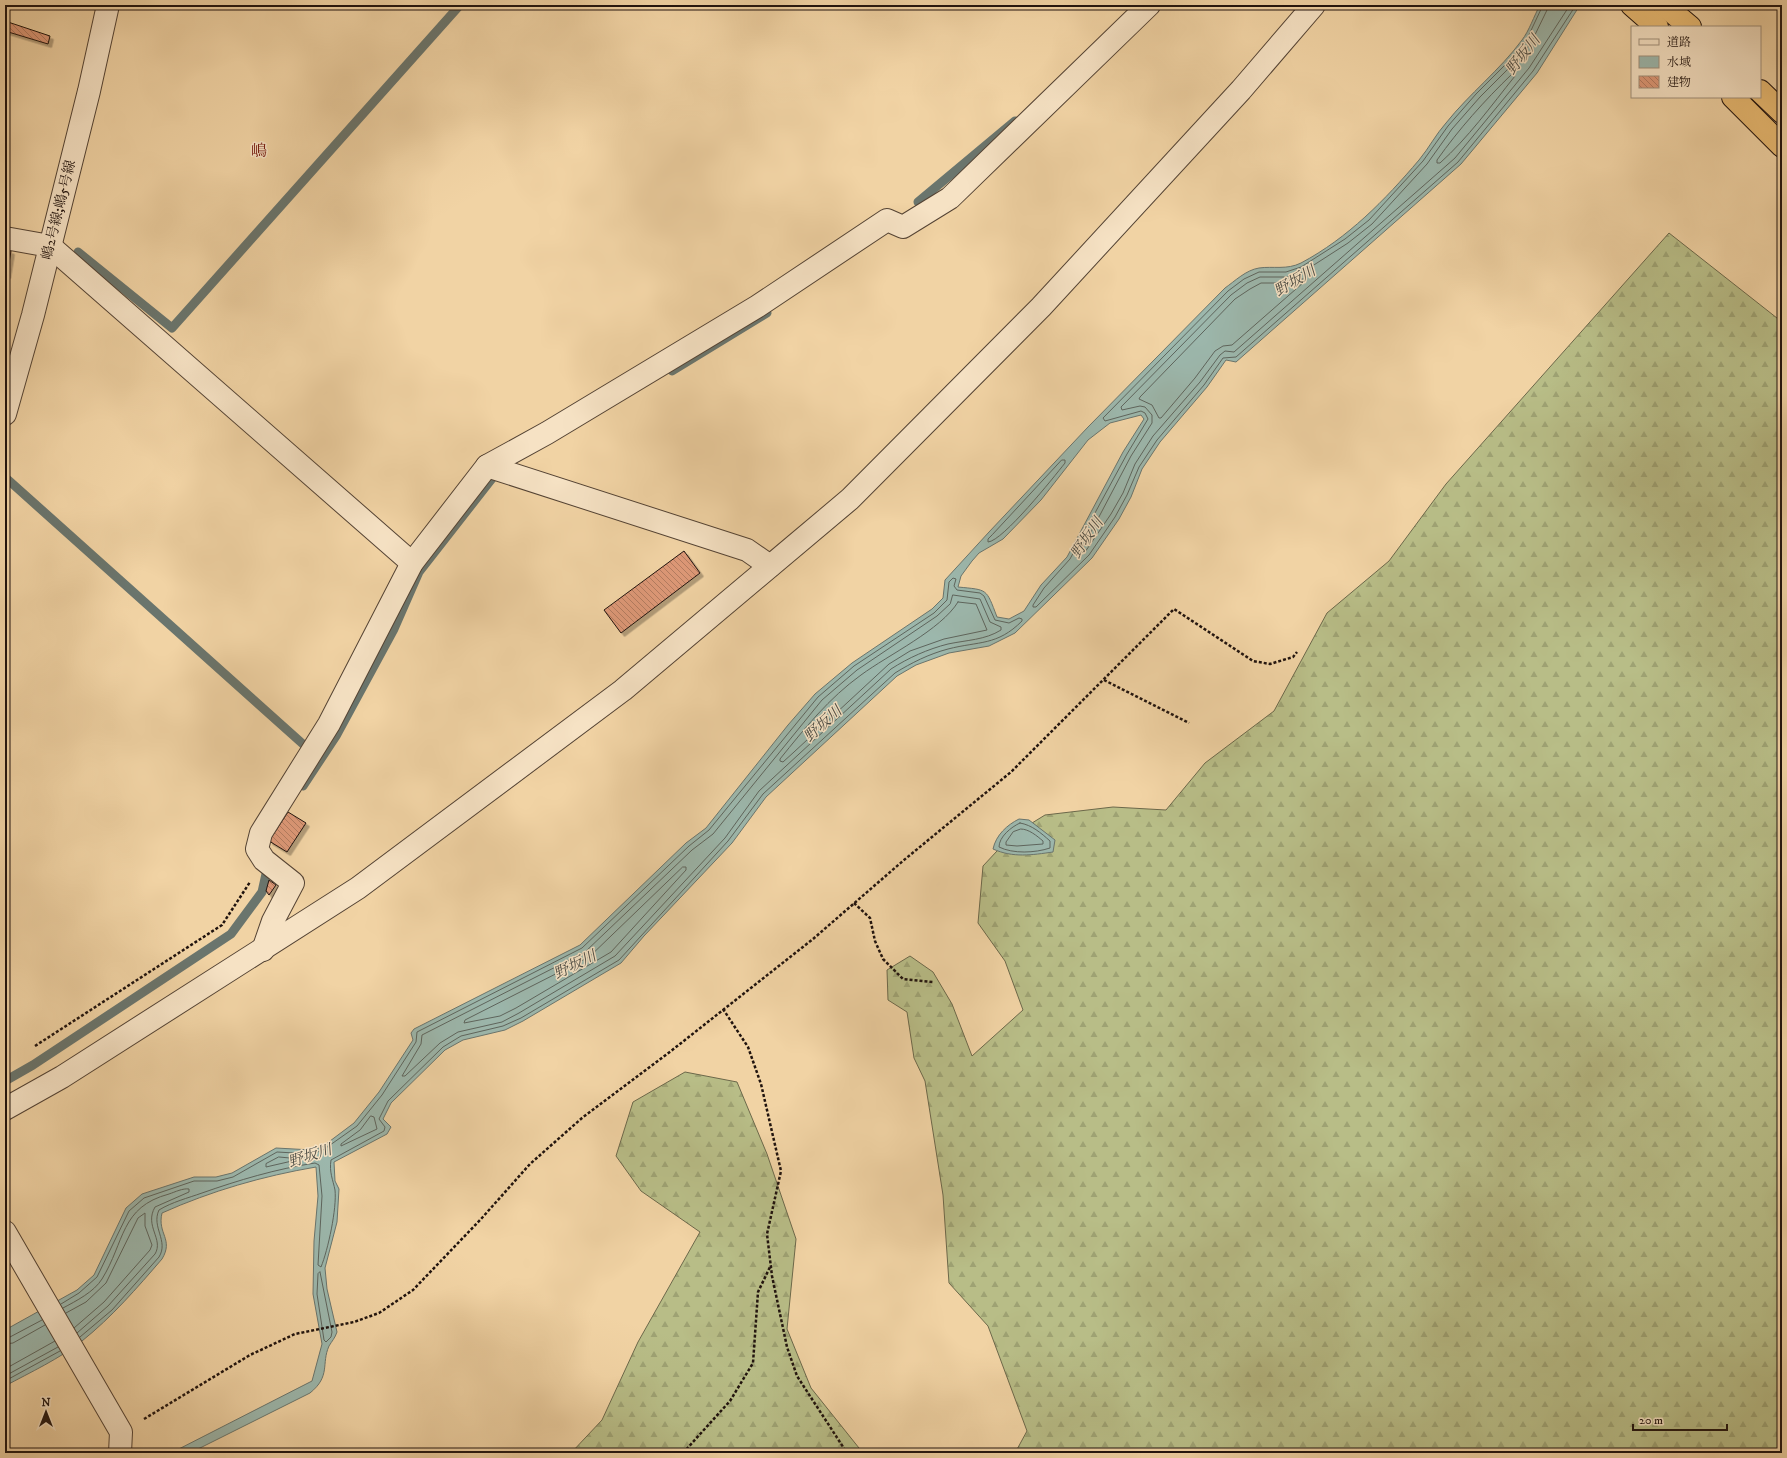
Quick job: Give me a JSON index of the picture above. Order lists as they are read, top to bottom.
{
  "streets": {
    "street": ["嶋2号線;嶋5号線"]
  },
  "districts": ["嶋"],
  "water": ["野坂川"],
  "legend": ["道路", "水域", "建物"],
  "scale_bar": "20 m",
  "north": "top"
}
